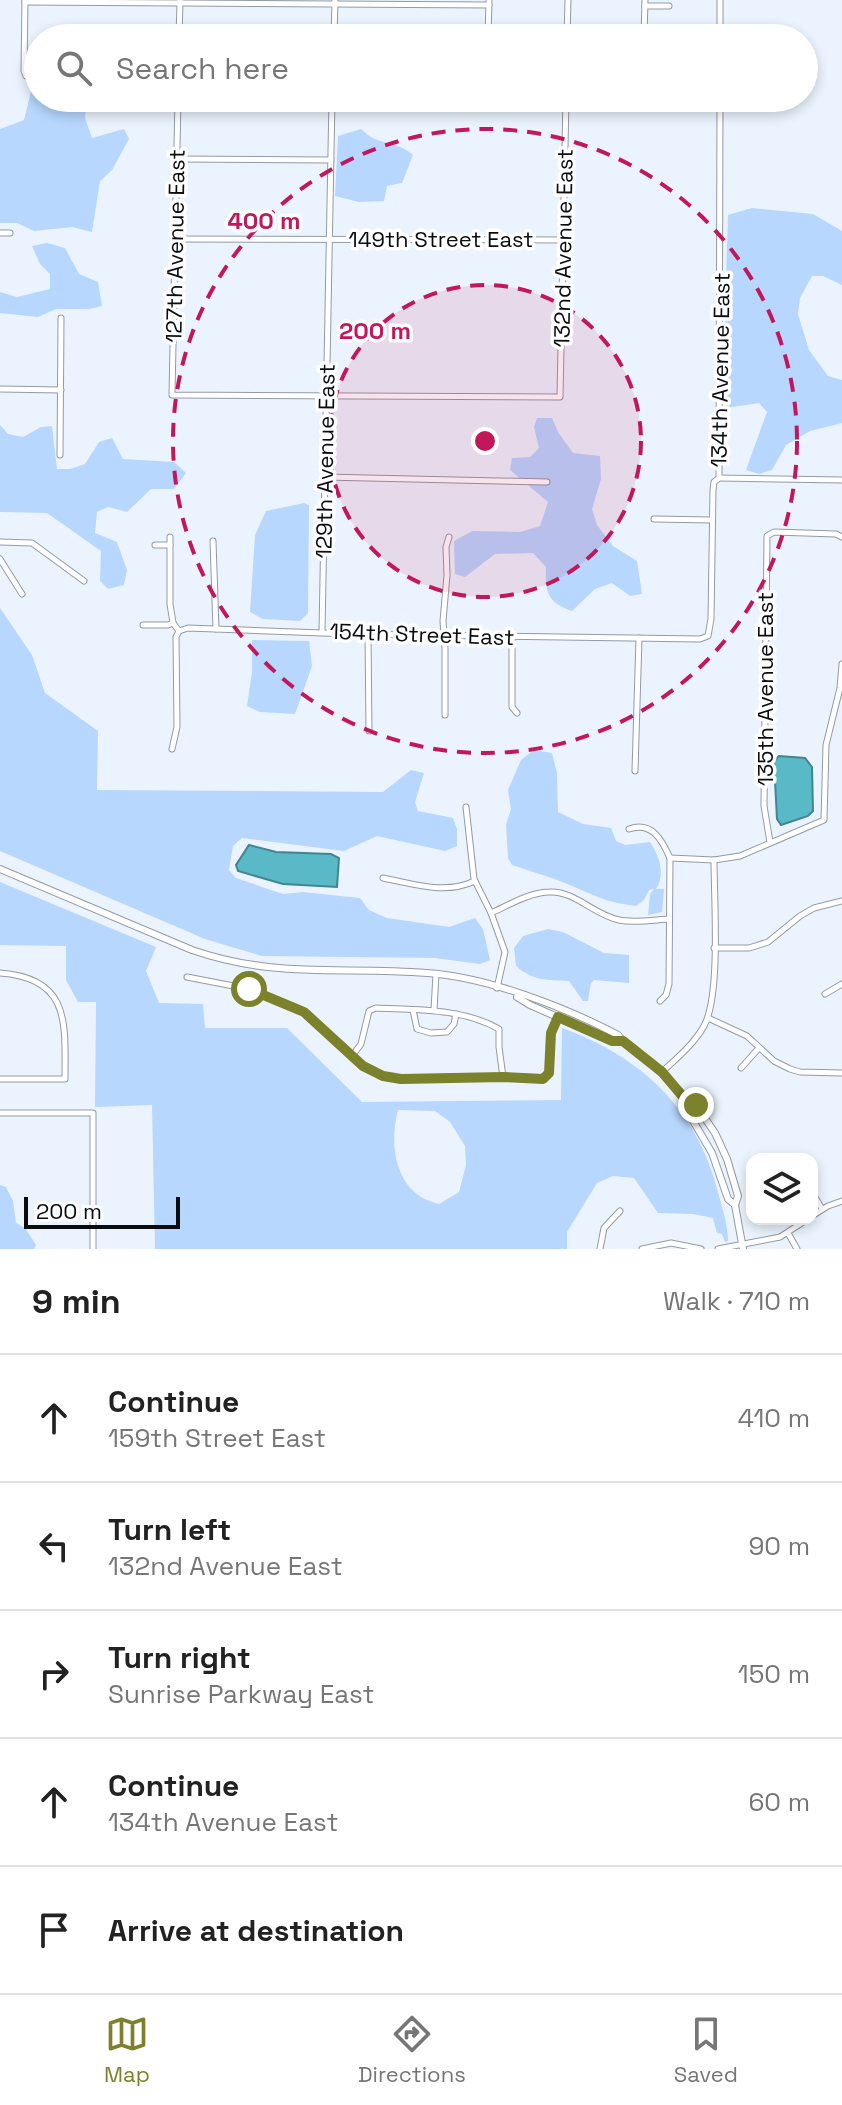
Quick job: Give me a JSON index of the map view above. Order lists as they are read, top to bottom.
{
  "streets": {
    "street": [
      "149th Street East",
      "127th Avenue East",
      "132nd Avenue East",
      "134th Avenue East",
      "129th Avenue East",
      "154th Street East",
      "135th Avenue East"
    ]
  },
  "crossings": [
    ["149th Street East", "127th Avenue East"],
    ["149th Street East", "132nd Avenue East"],
    ["149th Street East", "129th Avenue East"],
    ["127th Avenue East", "132nd Avenue East"],
    ["127th Avenue East", "129th Avenue East"],
    ["132nd Avenue East", "129th Avenue East"],
    ["134th Avenue East", "154th Street East"],
    ["129th Avenue East", "154th Street East"]
  ],
  "scale_bar": "200 m",
  "page": {
    "search": "Search here",
    "scale": "200 m",
    "heading": ["9 min", "Walk · 710 m"],
    "list": [
      ["Continue", "159th Street East", "410 m"],
      ["Turn left", "132nd Avenue East", "90 m"],
      ["Turn right", "Sunrise Parkway East", "150 m"],
      ["Continue", "134th Avenue East", "60 m"],
      "Arrive at destination"
    ],
    "nav": ["Map", "Directions", "Saved"]
  },
  "rings": ["400 m", "200 m"]
}
